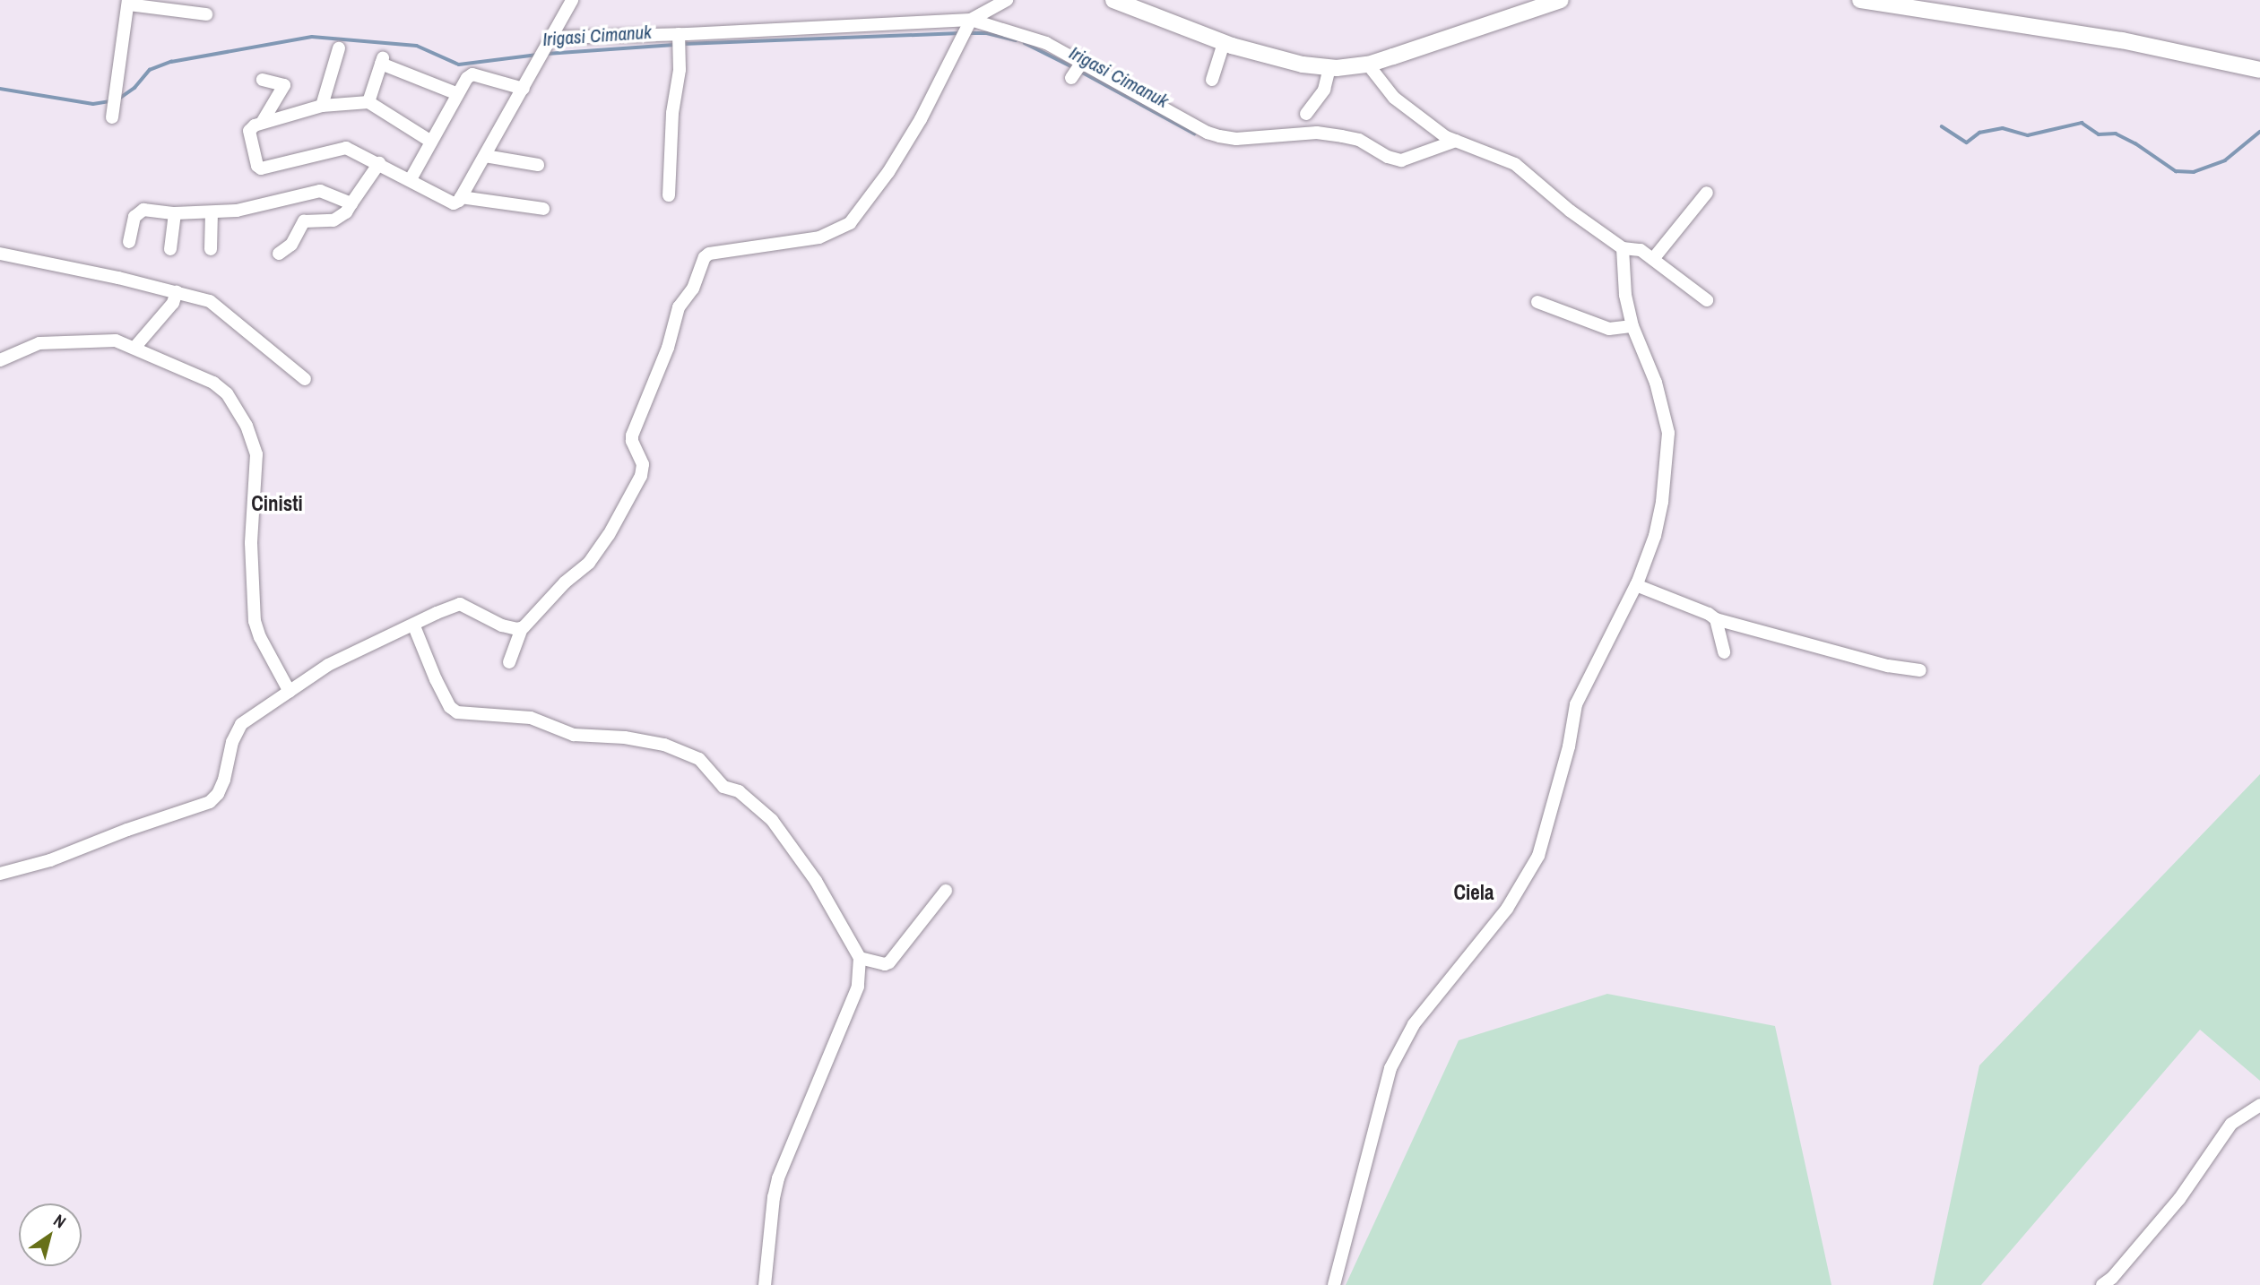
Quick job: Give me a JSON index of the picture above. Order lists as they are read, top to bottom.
{
  "districts": ["Cinisti", "Ciela"],
  "water": ["Irigasi Cimanuk"],
  "north": "top right"
}
